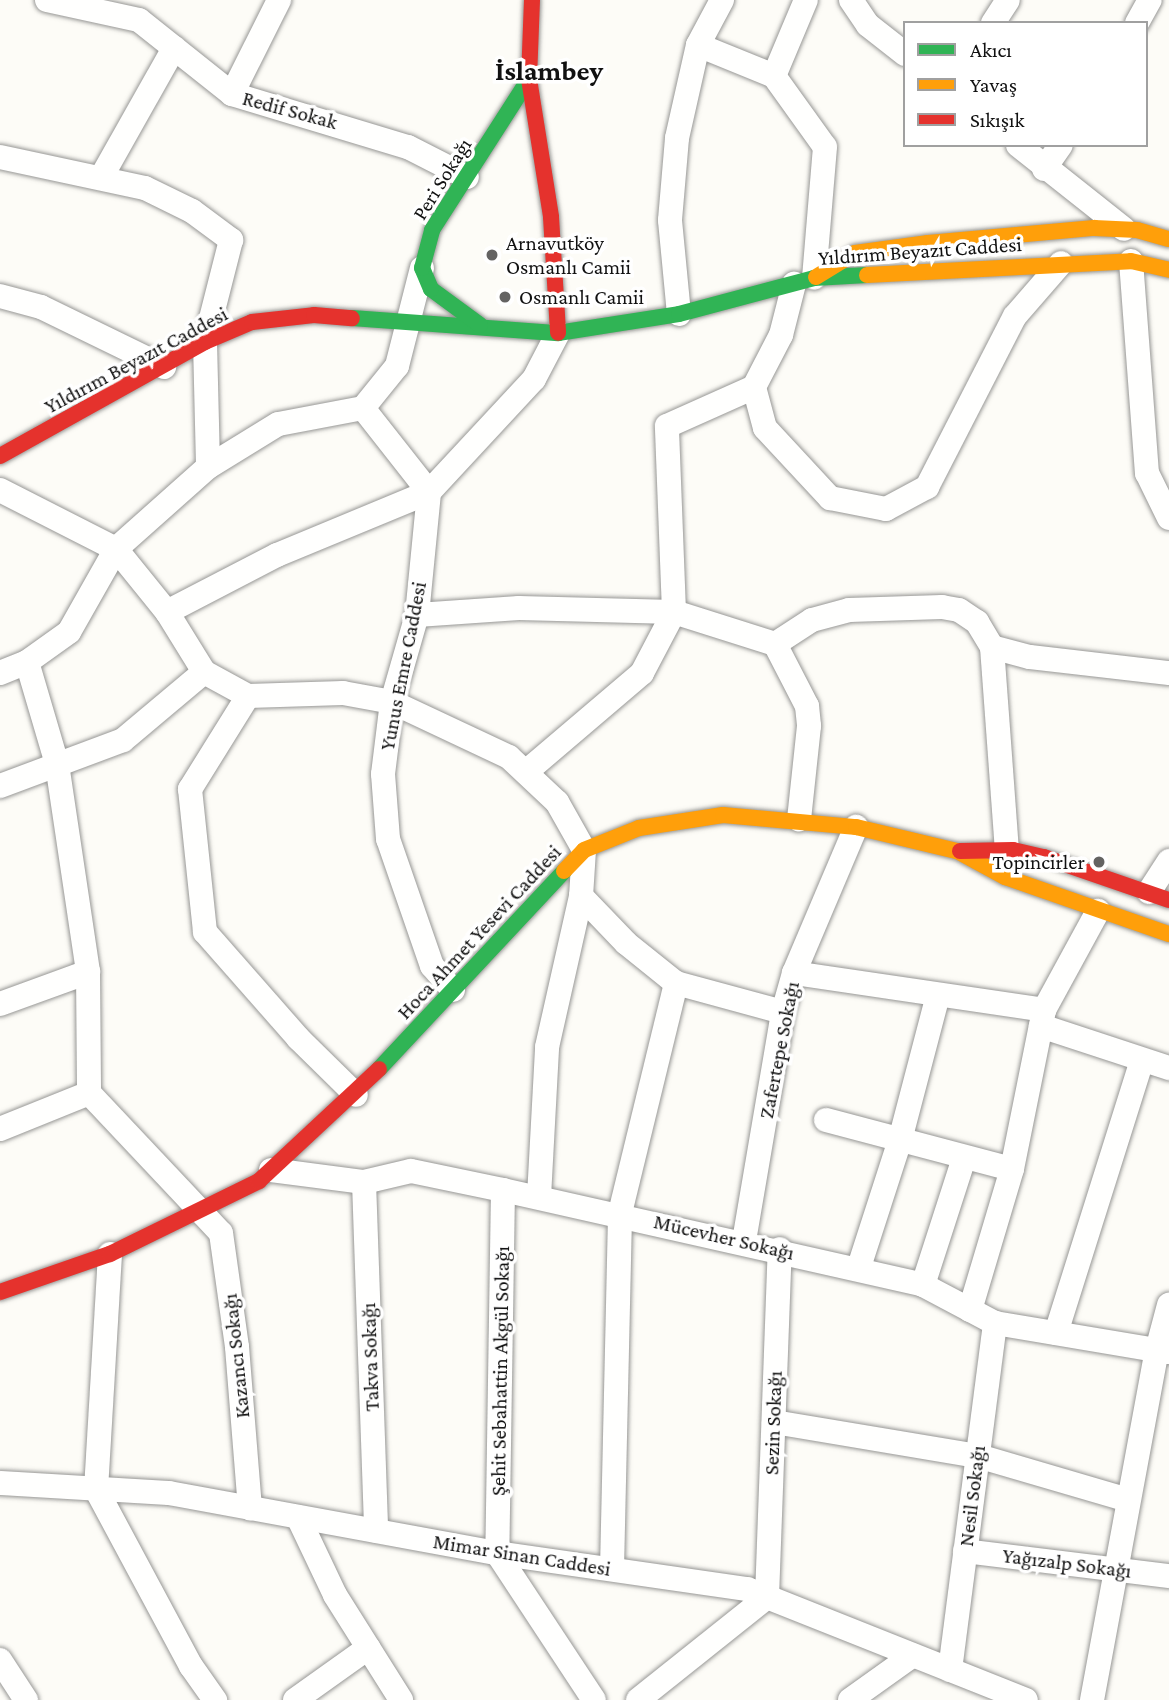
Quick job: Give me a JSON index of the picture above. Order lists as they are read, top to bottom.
{
  "streets": {
    "main road": ["Peri Sokağı", "Yıldırım Beyazıt Caddesi", "Hoca Ahmet Yesevi Caddesi"],
    "street": [
      "Redif Sokak",
      "Yunus Emre Caddesi",
      "Zafertepe Sokağı",
      "Mücevher Sokağı",
      "Kazancı Sokağı",
      "Takva Sokağı",
      "Şehit Sebahattin Akgül Sokağı",
      "Sezin Sokağı",
      "Nesil Sokağı",
      "Mimar Sinan Caddesi",
      "Yağızalp Sokağı"
    ]
  },
  "crossings": [
    ["Redif Sokak", "Peri Sokağı"],
    ["Yunus Emre Caddesi", "Hoca Ahmet Yesevi Caddesi"],
    ["Hoca Ahmet Yesevi Caddesi", "Zafertepe Sokağı"],
    ["Hoca Ahmet Yesevi Caddesi", "Mücevher Sokağı"],
    ["Hoca Ahmet Yesevi Caddesi", "Kazancı Sokağı"],
    ["Zafertepe Sokağı", "Mücevher Sokağı"],
    ["Mücevher Sokağı", "Takva Sokağı"],
    ["Mücevher Sokağı", "Şehit Sebahattin Akgül Sokağı"],
    ["Mücevher Sokağı", "Sezin Sokağı"],
    ["Mücevher Sokağı", "Nesil Sokağı"],
    ["Kazancı Sokağı", "Mimar Sinan Caddesi"],
    ["Takva Sokağı", "Mimar Sinan Caddesi"],
    ["Şehit Sebahattin Akgül Sokağı", "Mimar Sinan Caddesi"],
    ["Sezin Sokağı", "Mimar Sinan Caddesi"],
    ["Nesil Sokağı", "Mimar Sinan Caddesi"],
    ["Nesil Sokağı", "Yağızalp Sokağı"]
  ],
  "districts": ["İslambey"],
  "places": ["Arnavutköy Osmanlı Camii", "Osmanlı Camii", "Topincirler"],
  "legend": ["Akıcı", "Yavaş", "Sıkışık"]
}
